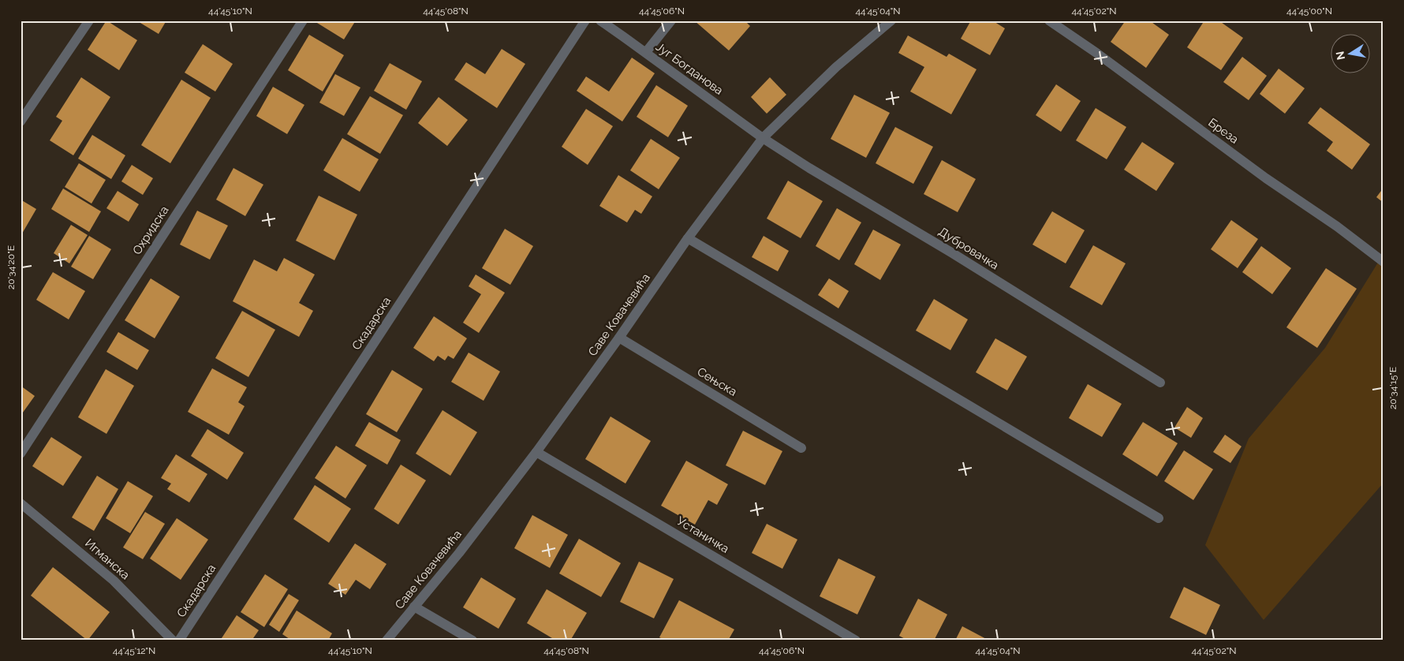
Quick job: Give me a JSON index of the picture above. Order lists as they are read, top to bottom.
{
  "streets": {
    "street": [
      "Југ Богданова",
      "Бреза",
      "Охридска",
      "Дубровачка",
      "Саве Ковачевића",
      "Скадарска",
      "Сењска",
      "Устаничка",
      "Игманска"
    ]
  },
  "crossings": [
    ["Југ Богданова", "Дубровачка"],
    ["Југ Богданова", "Саве Ковачевића"],
    ["Дубровачка", "Саве Ковачевића"],
    ["Саве Ковачевића", "Сењска"],
    ["Саве Ковачевића", "Устаничка"]
  ],
  "north": "left",
  "coordinates": [
    "44°45'10\"N",
    "44°45'08\"N",
    "44°45'06\"N",
    "44°45'04\"N",
    "44°45'02\"N",
    "44°45'00\"N",
    "20°34'20\"E",
    "20°34'15\"E",
    "44°45'12\"N"
  ]
}
